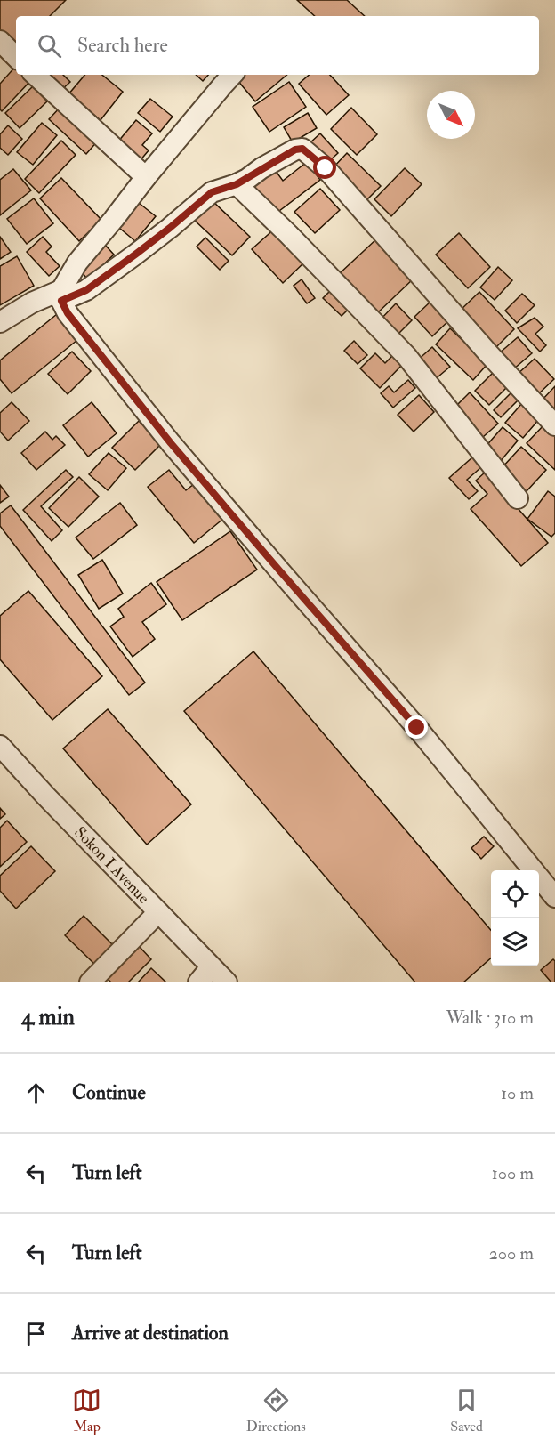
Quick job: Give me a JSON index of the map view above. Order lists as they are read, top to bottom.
{
  "streets": {
    "street": ["Sokon I Avenue"]
  },
  "north": "bottom right",
  "page": {
    "search": "Search here",
    "heading": ["4 min", "Walk · 310 m"],
    "list": [
      ["Continue", "10 m"],
      ["Turn left", "100 m"],
      ["Turn left", "200 m"],
      "Arrive at destination"
    ],
    "nav": ["Map", "Directions", "Saved"]
  }
}
